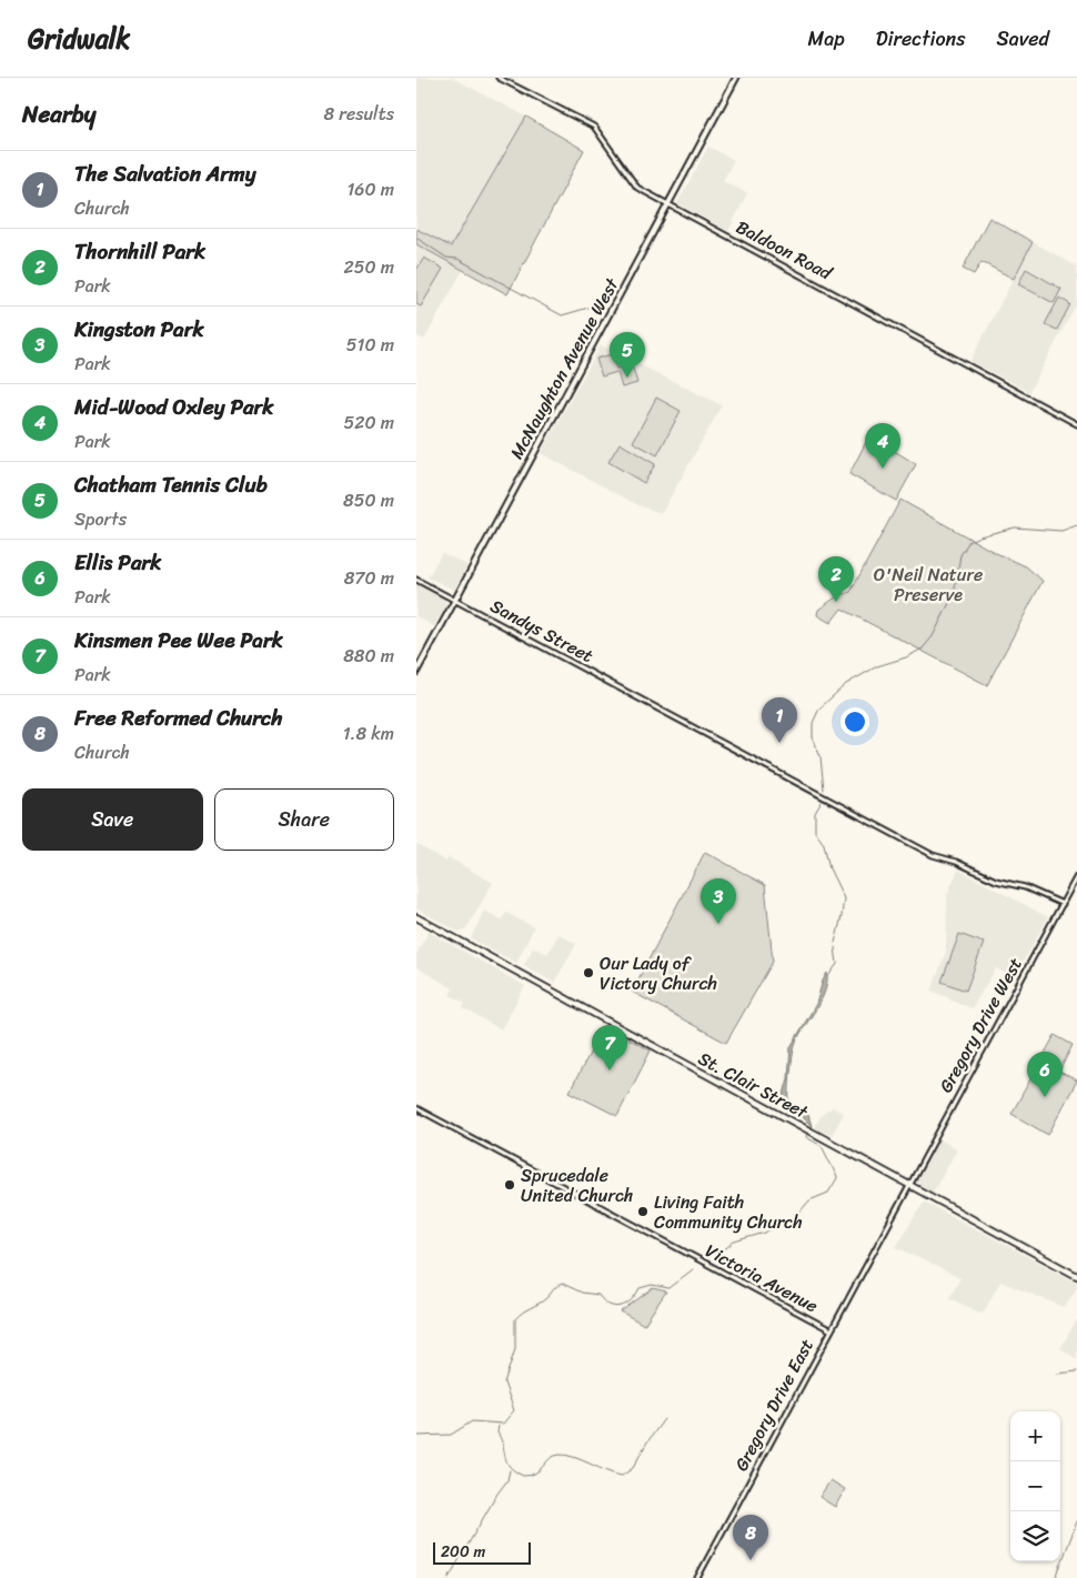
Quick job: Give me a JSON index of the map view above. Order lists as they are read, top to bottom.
{
  "streets": {
    "main road": ["McNaughton Avenue West", "St. Clair Street"],
    "street": [
      "Baldoon Road",
      "Sandys Street",
      "Gregory Drive West",
      "Victoria Avenue",
      "Gregory Drive East"
    ]
  },
  "crossings": [
    ["Baldoon Road", "McNaughton Avenue West"],
    ["McNaughton Avenue West", "Sandys Street"],
    ["Sandys Street", "Gregory Drive West"],
    ["Gregory Drive West", "St. Clair Street"],
    ["Gregory Drive West", "Gregory Drive East"],
    ["St. Clair Street", "Gregory Drive East"],
    ["Victoria Avenue", "Gregory Drive East"]
  ],
  "parks": ["O'Neil Nature Preserve"],
  "places": ["Our Lady of Victory Church", "Sprucedale United Church", "Living Faith Community Church"],
  "scale_bar": "200 m",
  "page": {
    "header": "Gridwalk",
    "nav": ["Map", "Directions", "Saved"],
    "heading": ["Nearby", "8 results"],
    "list": [
      {
        "mark": "1",
        "name": "The Salvation Army",
        "note": "Church",
        "value": "160 m"
      },
      {
        "mark": "2",
        "name": "Thornhill Park",
        "note": "Park",
        "value": "250 m"
      },
      {
        "mark": "3",
        "name": "Kingston Park",
        "note": "Park",
        "value": "510 m"
      },
      {
        "mark": "4",
        "name": "Mid-Wood Oxley Park",
        "note": "Park",
        "value": "520 m"
      },
      {
        "mark": "5",
        "name": "Chatham Tennis Club",
        "note": "Sports",
        "value": "850 m"
      },
      {
        "mark": "6",
        "name": "Ellis Park",
        "note": "Park",
        "value": "870 m"
      },
      {
        "mark": "7",
        "name": "Kinsmen Pee Wee Park",
        "note": "Park",
        "value": "880 m"
      },
      {
        "mark": "8",
        "name": "Free Reformed Church",
        "note": "Church",
        "value": "1.8 km"
      }
    ],
    "pins": [
      "5",
      "4",
      "2",
      "1",
      "3",
      "7",
      "6",
      "8"
    ],
    "buttons": ["Save", "Share"],
    "map_buttons": ["+", "−"],
    "scale": "200 m"
  }
}
